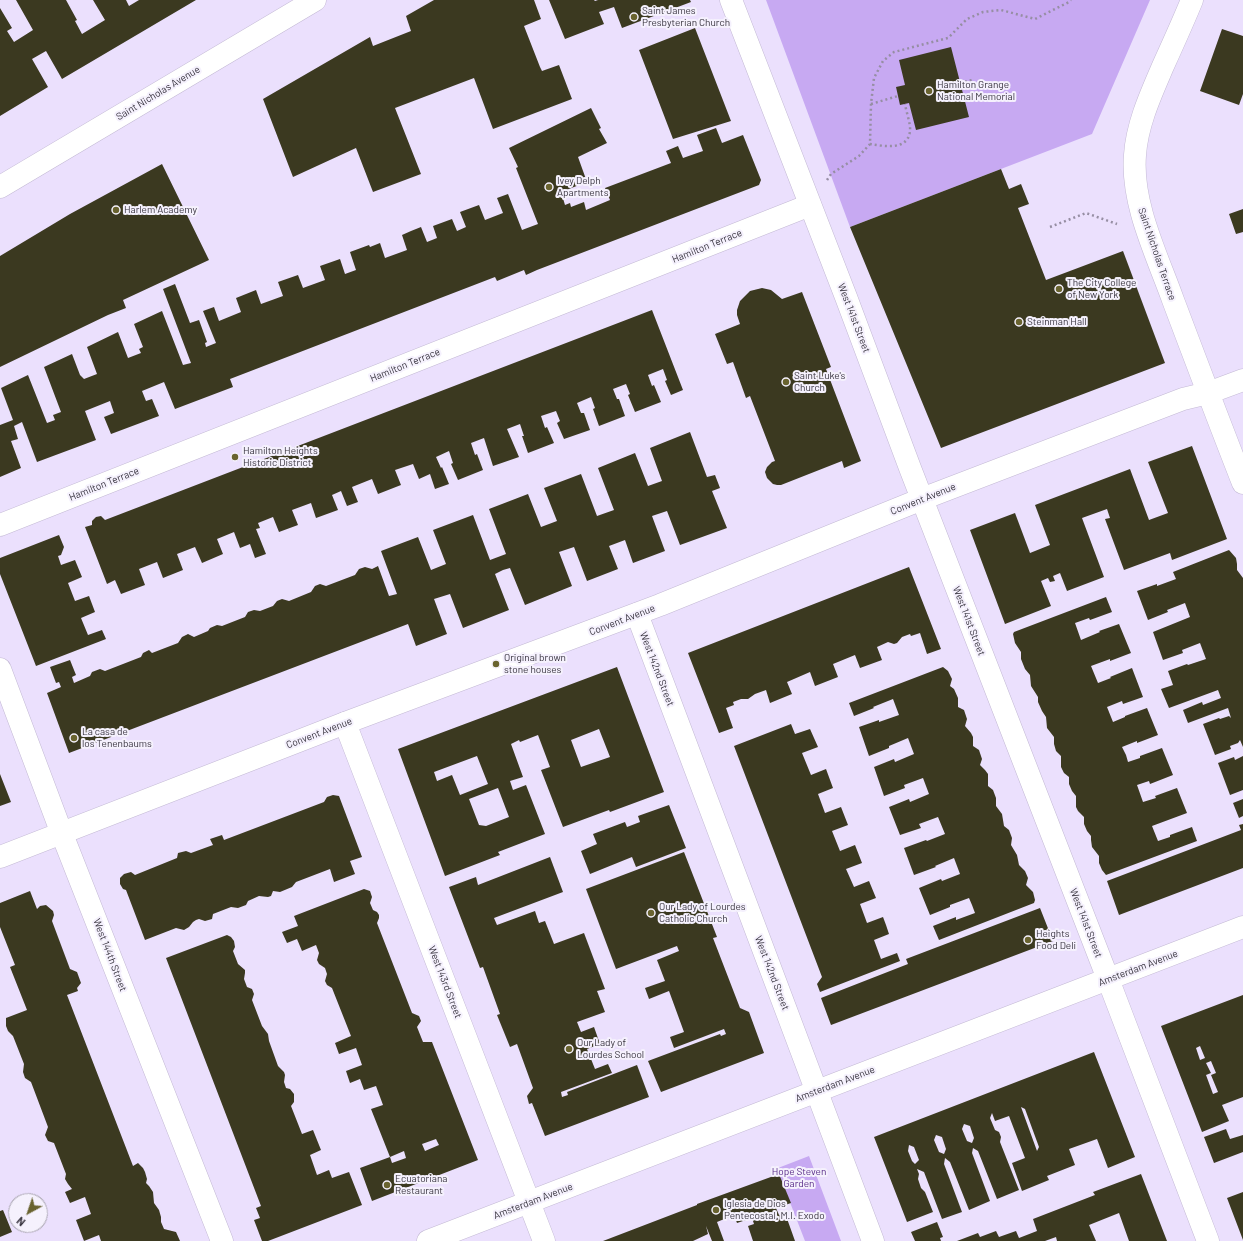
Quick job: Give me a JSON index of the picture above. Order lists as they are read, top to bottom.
{
  "streets": {
    "street": [
      "Saint Nicholas Avenue",
      "Hamilton Terrace",
      "Saint Nicholas Terrace",
      "West 141st Street",
      "Convent Avenue",
      "West 142nd Street",
      "West 144th Street",
      "Amsterdam Avenue",
      "West 143rd Street"
    ]
  },
  "crossings": [
    ["Hamilton Terrace", "West 141st Street"],
    ["Saint Nicholas Terrace", "Convent Avenue"],
    ["West 141st Street", "Convent Avenue"],
    ["West 141st Street", "Amsterdam Avenue"],
    ["Convent Avenue", "West 142nd Street"],
    ["Convent Avenue", "West 144th Street"],
    ["Convent Avenue", "West 143rd Street"],
    ["West 142nd Street", "Amsterdam Avenue"],
    ["Amsterdam Avenue", "West 143rd Street"]
  ],
  "parks": ["Hope Steven Garden"],
  "places": [
    "Saint James Presbyterian Church",
    "Hamilton Grange National Memorial",
    "Ivey Delph Apartments",
    "Harlem Academy",
    "The City College of New York",
    "Steinman Hall",
    "Saint Luke's Church",
    "Hamilton Heights Historic District",
    "Original brown stone houses",
    "La casa de los Tenenbaums",
    "Our Lady of Lourdes Catholic Church",
    "Heights Food Deli",
    "Our Lady of Lourdes School",
    "Ecuatoriana Restaurant",
    "Iglesia de Dios Pentecostal, M.I. Exodo"
  ],
  "north": "bottom left"
}
